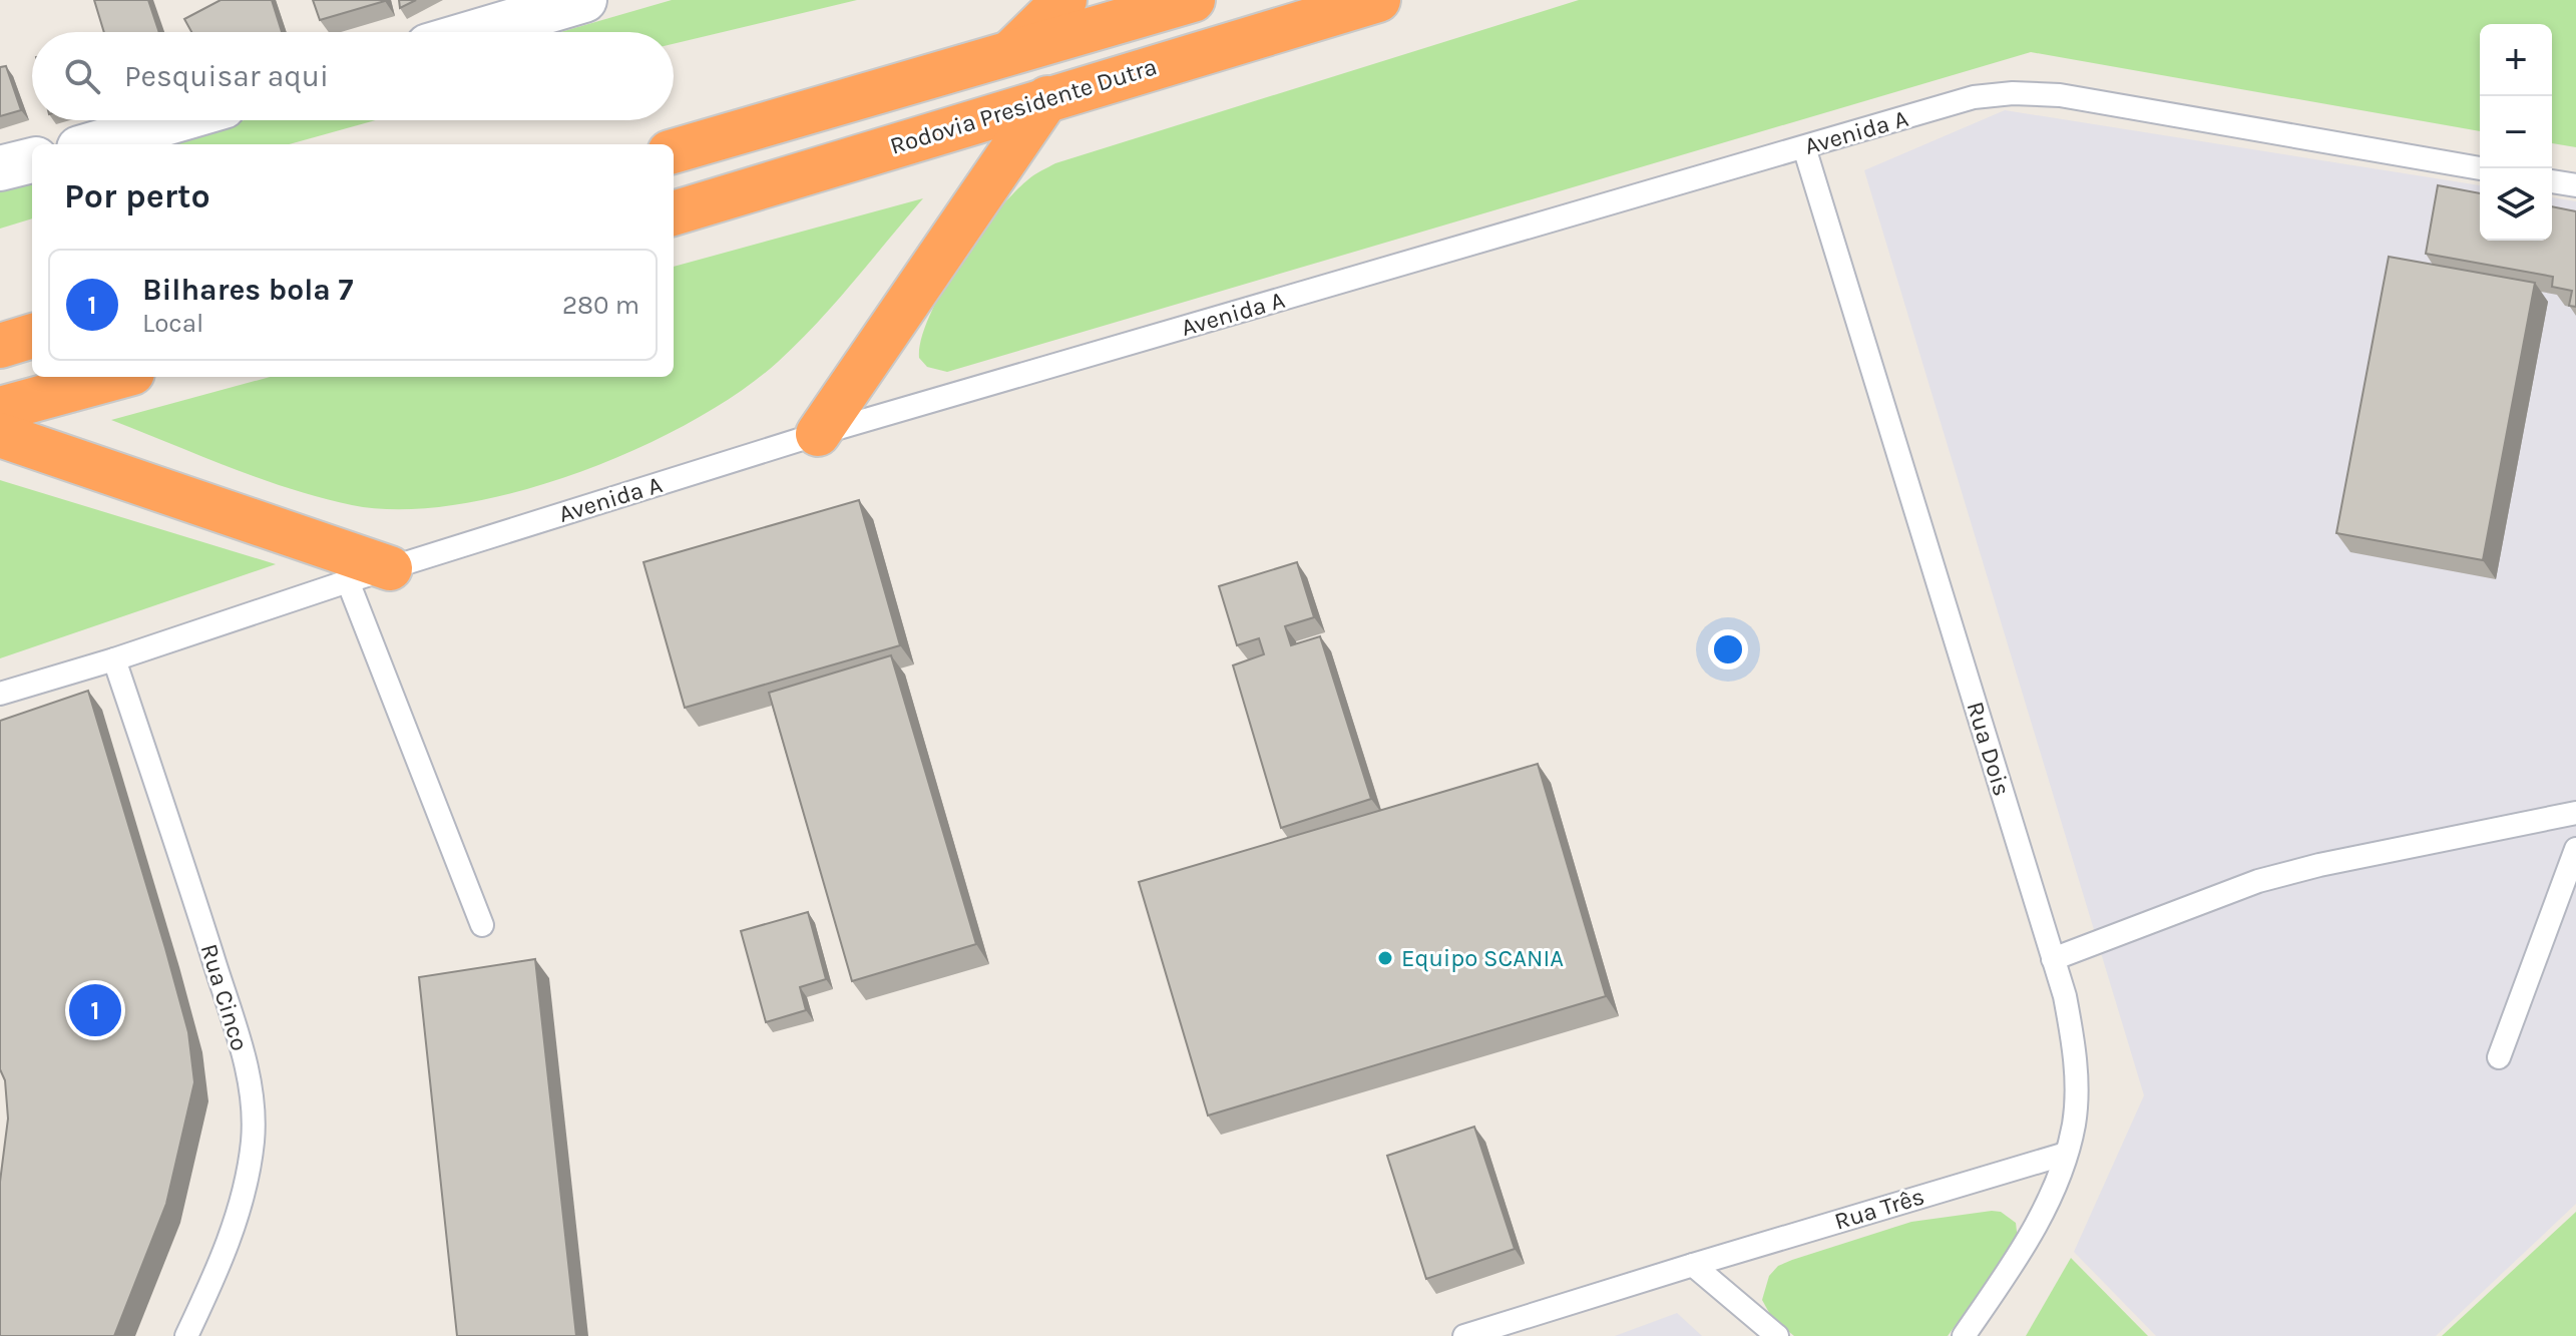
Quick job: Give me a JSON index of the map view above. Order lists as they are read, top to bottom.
{
  "streets": {
    "highway": ["Rodovia Presidente Dutra"],
    "lane": [
      "Avenida A",
      "Rua Dois",
      "Rua Cinco",
      "Rua Três"
    ]
  },
  "crossings": [
    ["Avenida A", "Rua Dois"],
    ["Avenida A", "Rua Cinco"],
    ["Rua Dois", "Rua Três"]
  ],
  "places": ["Equipo SCANIA"],
  "page": {
    "map_buttons": ["+", "−"],
    "search": "Pesquisar aqui",
    "heading": "Por perto",
    "list": [
      {
        "mark": "1",
        "name": "Bilhares bola 7",
        "note": "Local",
        "value": "280 m"
      }
    ],
    "pins": "1"
  }
}
